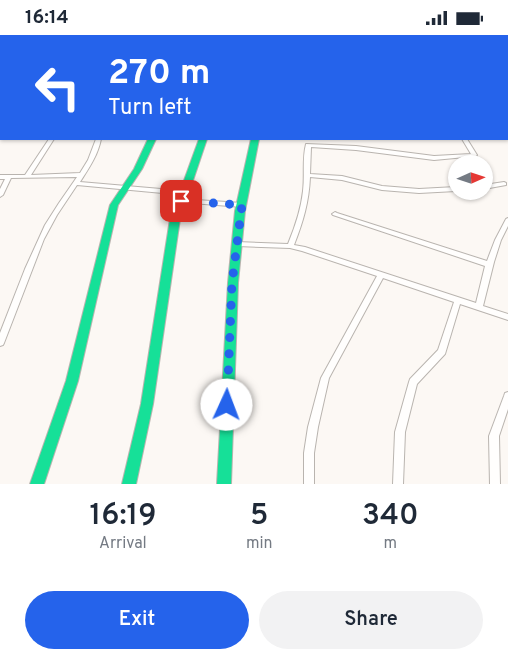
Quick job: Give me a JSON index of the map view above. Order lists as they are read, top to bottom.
{
  "north": "right",
  "page": {
    "status": "16:14",
    "turn": ["270 m", "Turn left"],
    "eta": [
      "16:19",
      "Arrival",
      "5",
      "min",
      "340",
      "m"
    ],
    "buttons": ["Exit", "Share"]
  }
}
